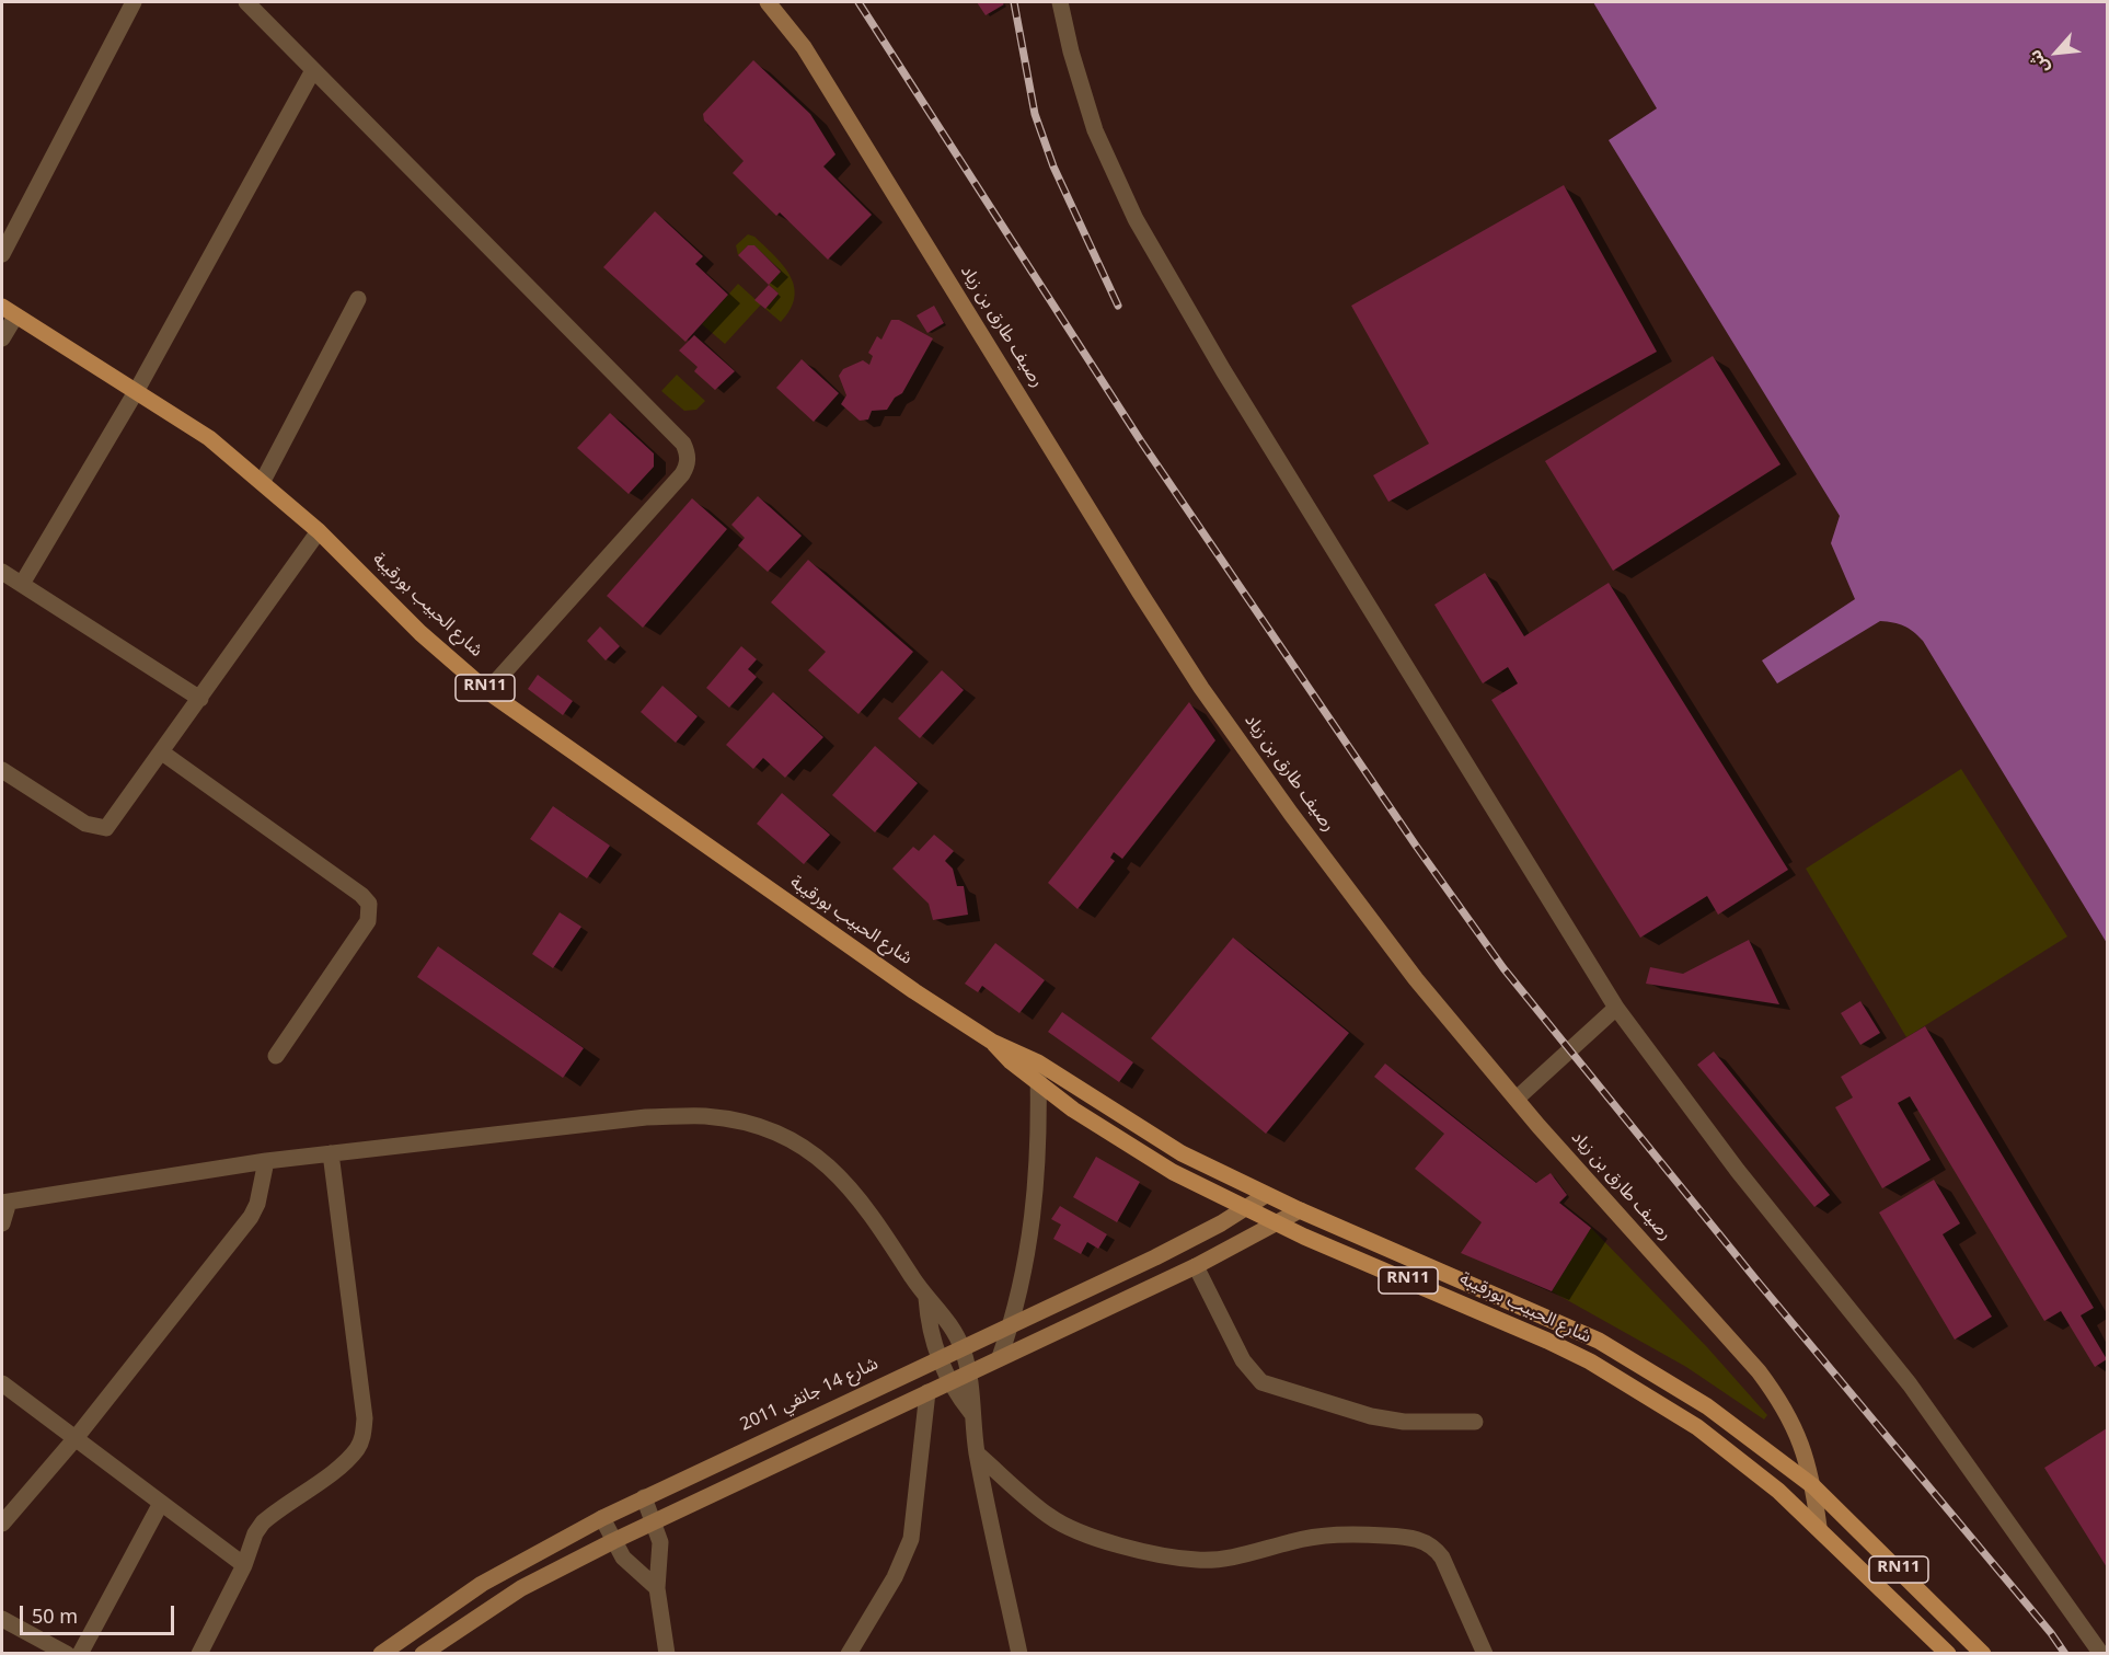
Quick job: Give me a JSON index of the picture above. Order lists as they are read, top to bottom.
{
  "streets": {
    "main road": [
      "رصيف طارق بن زياد",
      "شارع الحبيب بورقيبة",
      "RN11",
      "شارع 14 جانفي 2011"
    ]
  },
  "crossings": [
    ["رصيف طارق بن زياد", "شارع الحبيب بورقيبة"],
    ["رصيف طارق بن زياد", "RN11"],
    ["شارع الحبيب بورقيبة", "RN11"],
    ["شارع الحبيب بورقيبة", "شارع 14 جانفي 2011"]
  ],
  "scale_bar": "50 m",
  "north": "bottom left"
}
